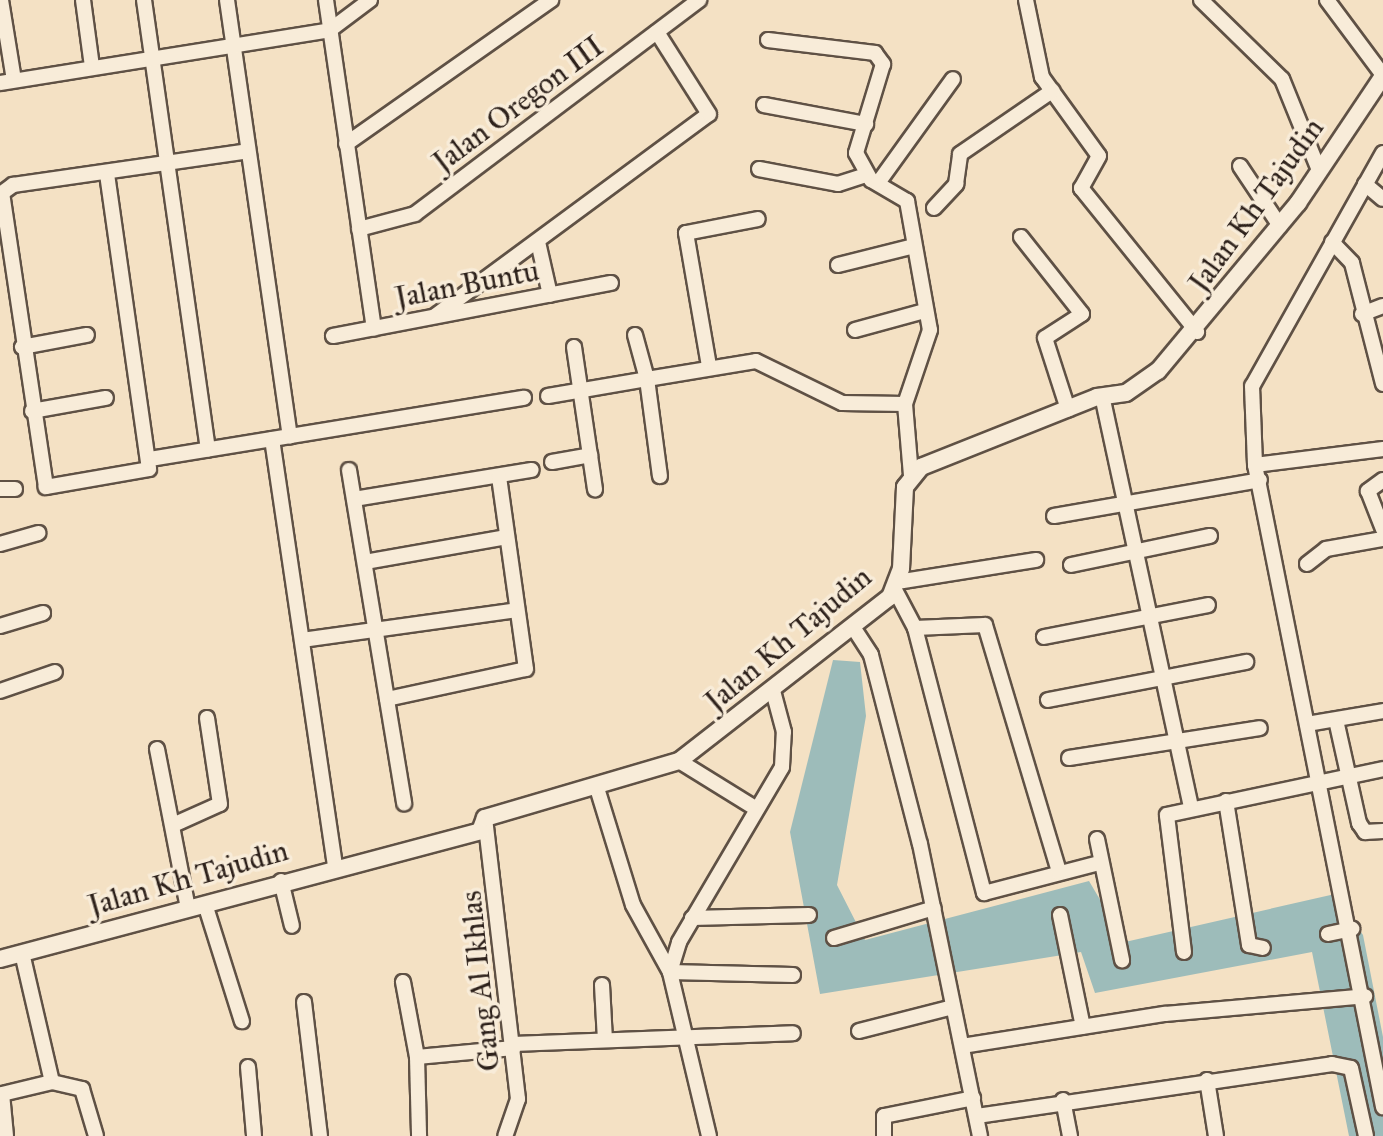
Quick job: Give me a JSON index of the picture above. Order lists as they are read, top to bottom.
{
  "streets": {
    "street": [
      "Jalan Oregon III",
      "Jalan Kh Tajudin",
      "Jalan Buntu",
      "Gang Al Ikhlas"
    ]
  },
  "crossings": [
    ["Jalan Kh Tajudin", "Gang Al Ikhlas"]
  ]
}
